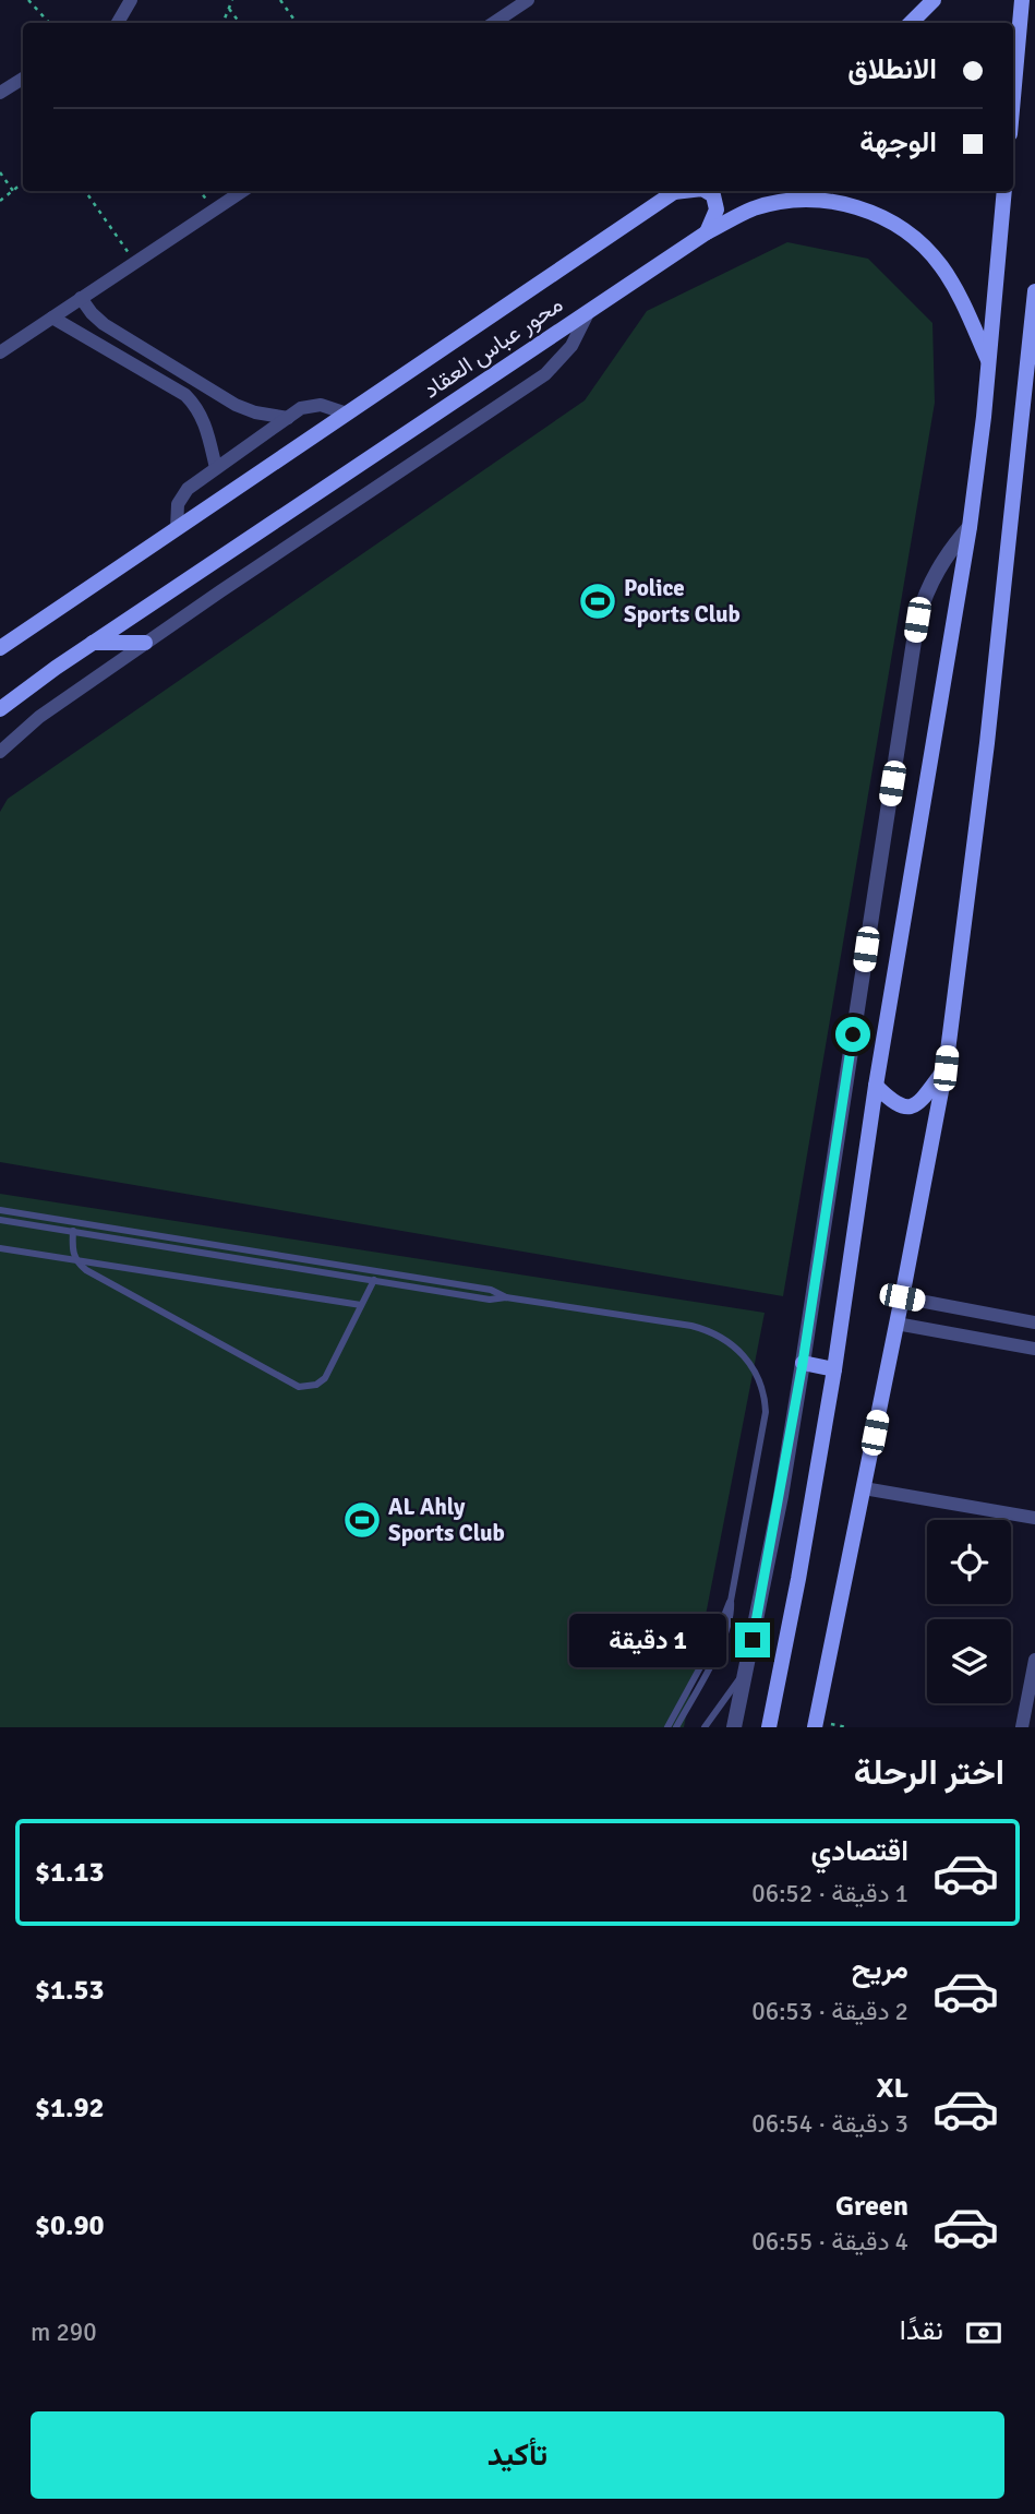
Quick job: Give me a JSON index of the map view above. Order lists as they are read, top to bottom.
{
  "streets": {
    "main road": ["محور عباس العقاد"]
  },
  "places": {
    "sports": ["Police Sports Club", "AL Ahly Sports Club"]
  },
  "page": {
    "banner": ["الانطلاق", "الوجهة"],
    "bubble": "1 دقيقة",
    "heading": "اختر الرحلة",
    "list": [
      {
        "name": "اقتصادي",
        "note": "1 دقيقة · 06:52",
        "value": "$1.13"
      },
      {
        "name": "مريح",
        "note": "2 دقيقة · 06:53",
        "value": "$1.53"
      },
      {
        "name": "XL",
        "note": "3 دقيقة · 06:54",
        "value": "$1.92"
      },
      {
        "name": "Green",
        "note": "4 دقيقة · 06:55",
        "value": "$0.90"
      }
    ],
    "pay": ["نقدًا", "290 m"],
    "buttons": "تأكيد"
  }
}
